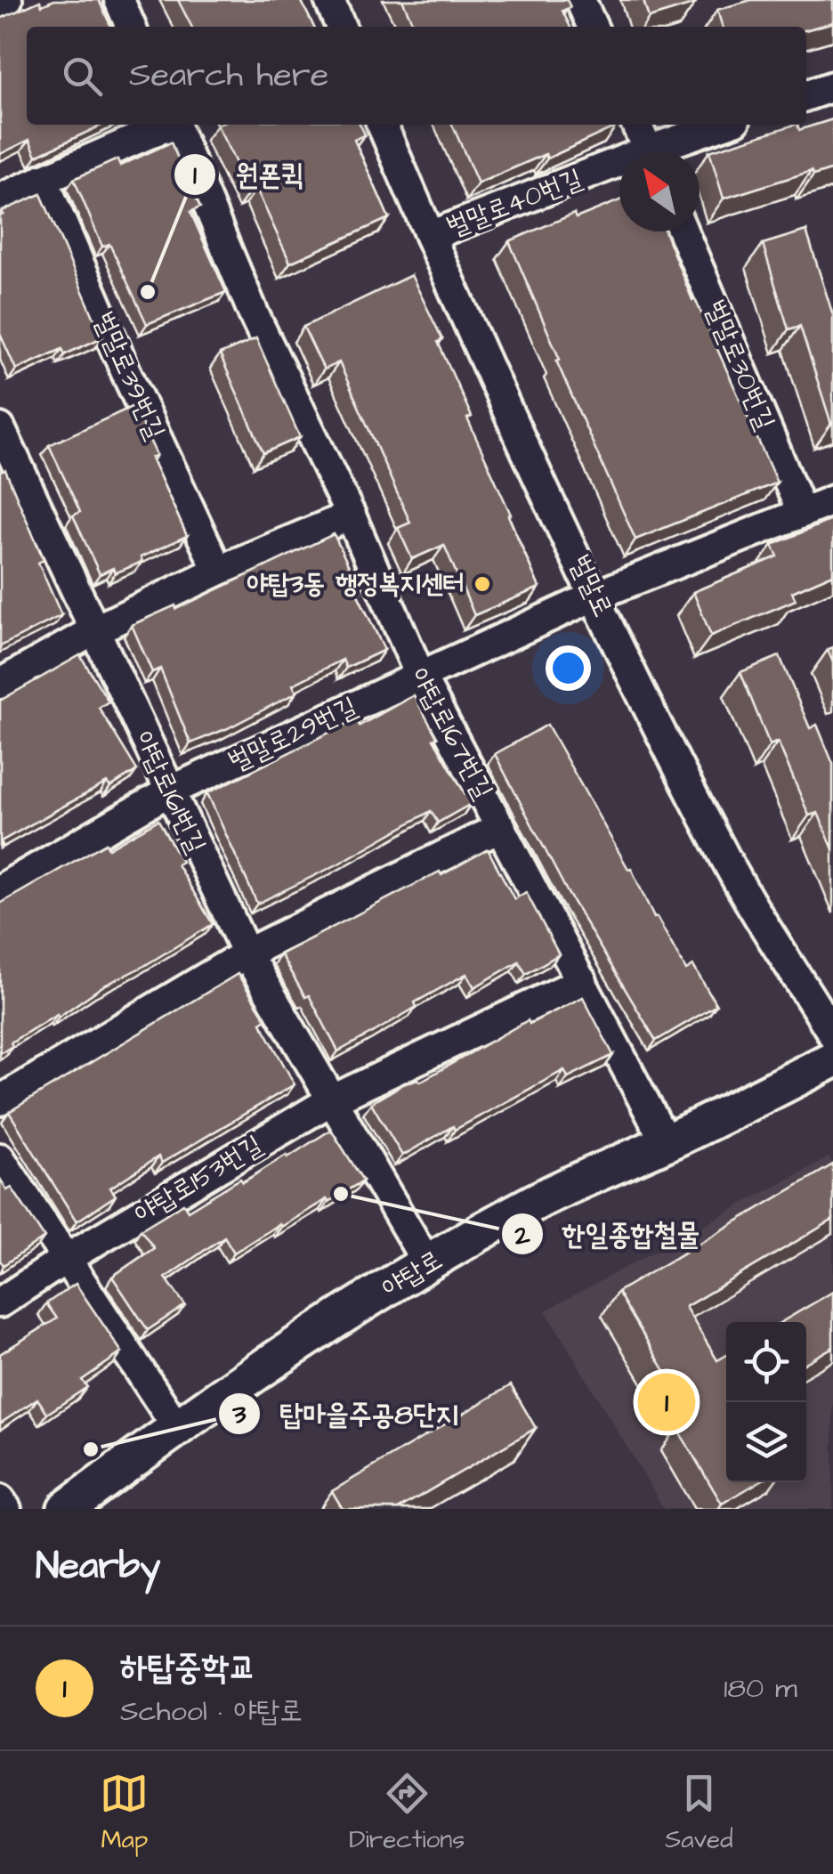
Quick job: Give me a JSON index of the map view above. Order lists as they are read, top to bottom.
{
  "streets": {
    "street": [
      "벌말로40번길",
      "벌말로30번길",
      "벌말로39번길",
      "벌말로",
      "야탑로167번길",
      "벌말로29번길",
      "야탑로161번길",
      "야탑로153번길",
      "야탑로"
    ]
  },
  "crossings": [
    ["벌말로40번길", "벌말로"],
    ["벌말로", "벌말로29번길"],
    ["야탑로167번길", "벌말로29번길"],
    ["야탑로167번길", "야탑로"],
    ["벌말로29번길", "야탑로161번길"],
    ["야탑로161번길", "야탑로153번길"],
    ["야탑로161번길", "야탑로"]
  ],
  "places": [
    "원폰퀵",
    "야탑3동 행정복지센터",
    "한일종합철물",
    "탑마을주공8단지"
  ],
  "north": "top left",
  "page": {
    "search": "Search here",
    "pins": "1",
    "heading": "Nearby",
    "list": [
      {
        "mark": "1",
        "name": "하탑중학교",
        "note": "School · 야탑로",
        "value": "180 m"
      }
    ],
    "nav": ["Map", "Directions", "Saved"]
  }
}
